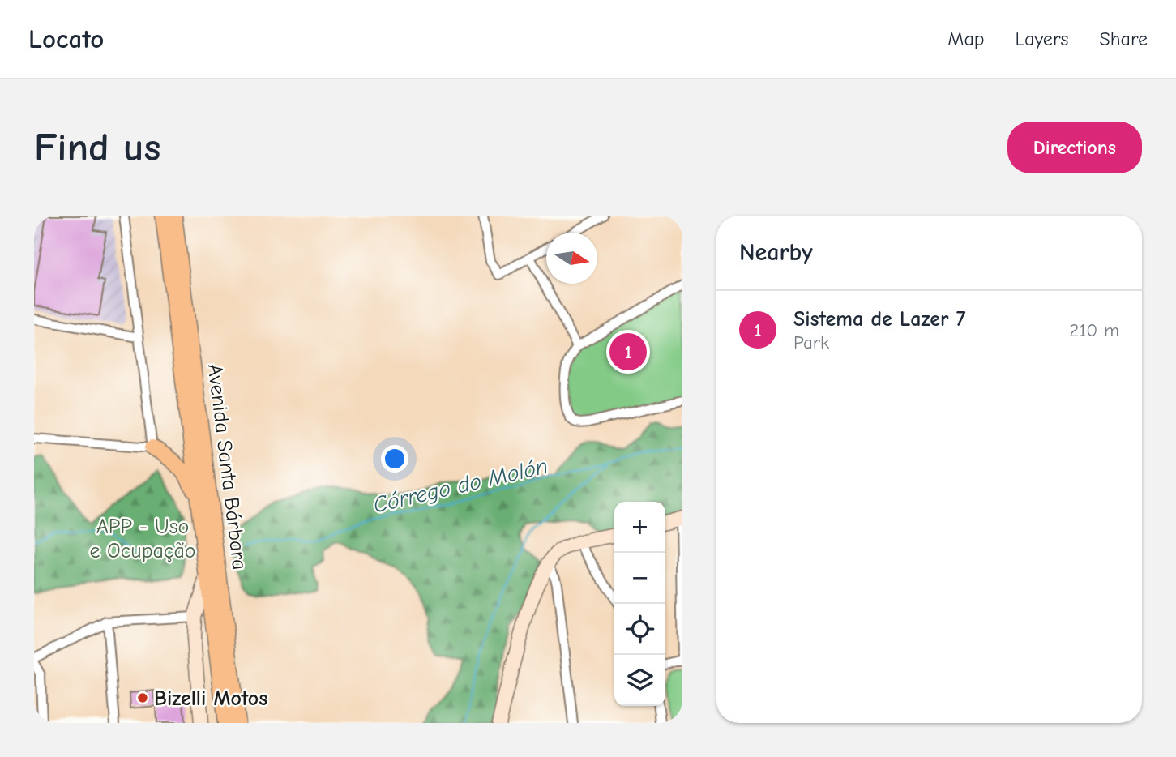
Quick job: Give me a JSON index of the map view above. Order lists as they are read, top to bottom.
{
  "streets": {
    "main road": ["Avenida Santa Bárbara"]
  },
  "water": ["Córrego do Molón"],
  "parks": ["APP - Uso e Ocupação"],
  "places": ["Bizelli Motos"],
  "north": "right",
  "page": {
    "header": "Locato",
    "nav": ["Map", "Layers", "Share"],
    "buttons": "Directions",
    "title": "Find us",
    "heading": "Nearby",
    "list": [
      {
        "mark": "1",
        "name": "Sistema de Lazer 7",
        "note": "Park",
        "value": "210 m"
      }
    ],
    "pins": "1",
    "map_buttons": ["+", "−"]
  }
}
